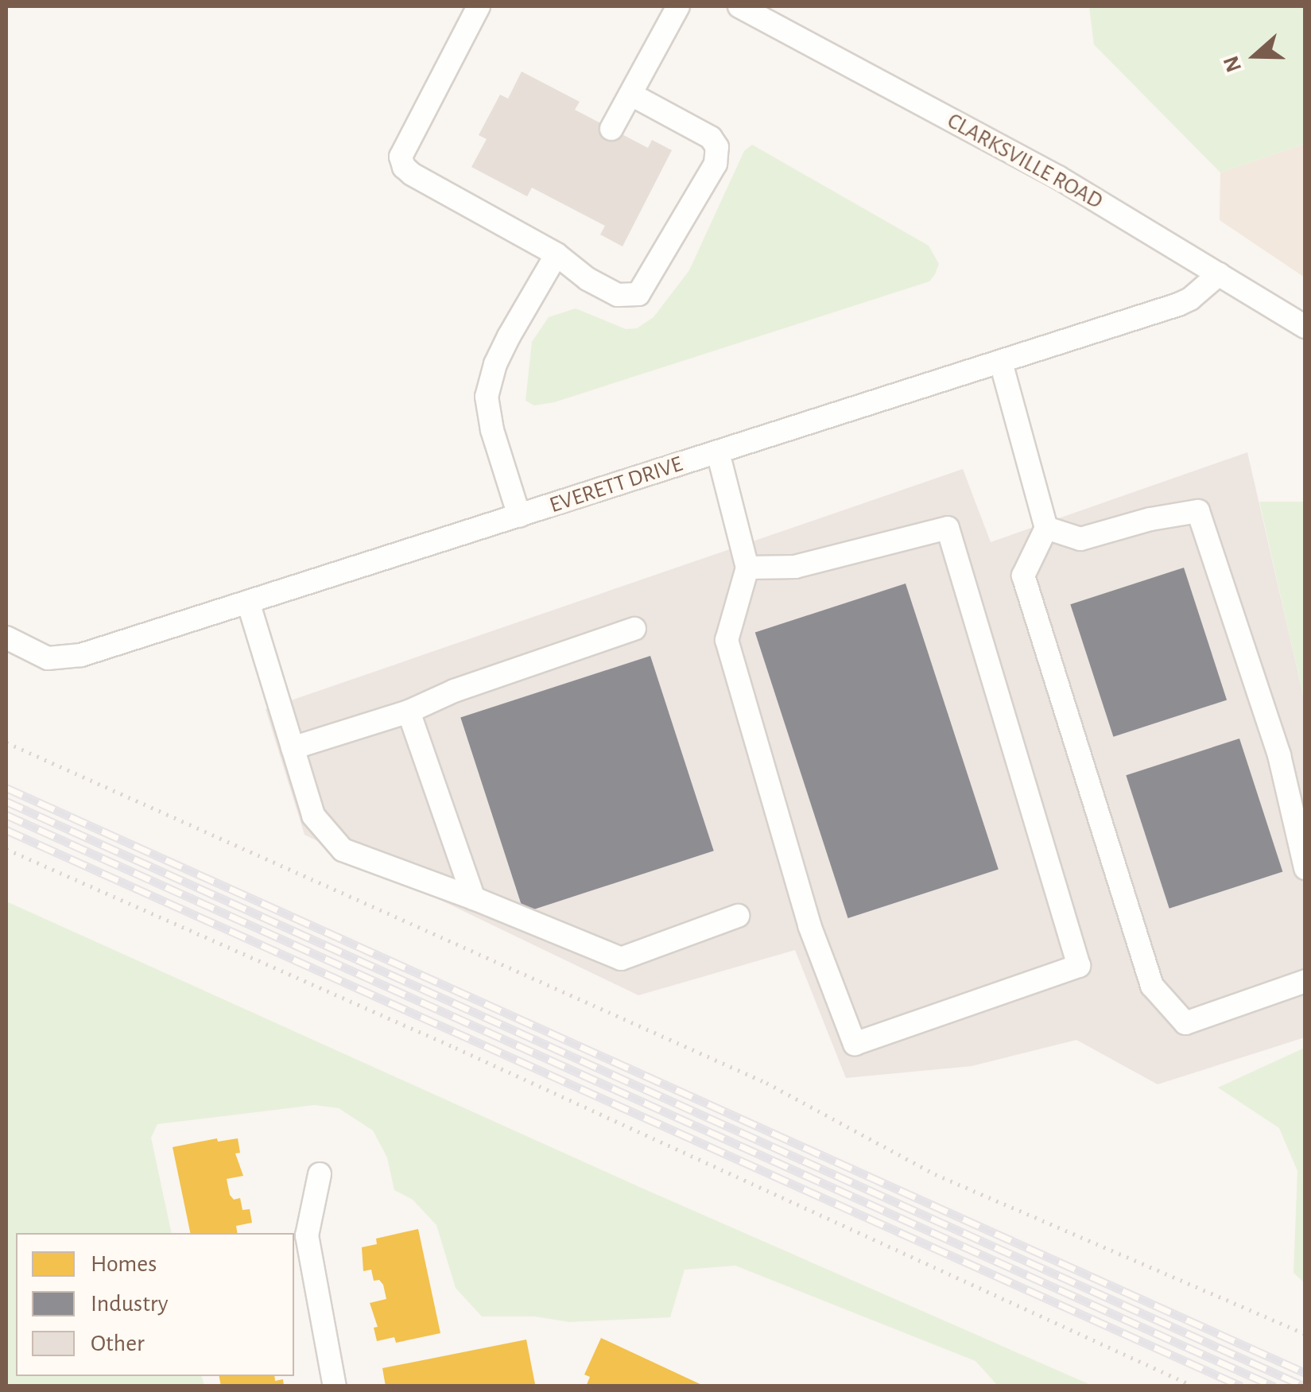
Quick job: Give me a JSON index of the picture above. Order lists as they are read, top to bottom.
{
  "streets": {
    "street": ["CLARKSVILLE ROAD", "EVERETT DRIVE"]
  },
  "crossings": [
    ["CLARKSVILLE ROAD", "EVERETT DRIVE"]
  ],
  "legend": ["Homes", "Industry", "Other"],
  "north": "left"
}
